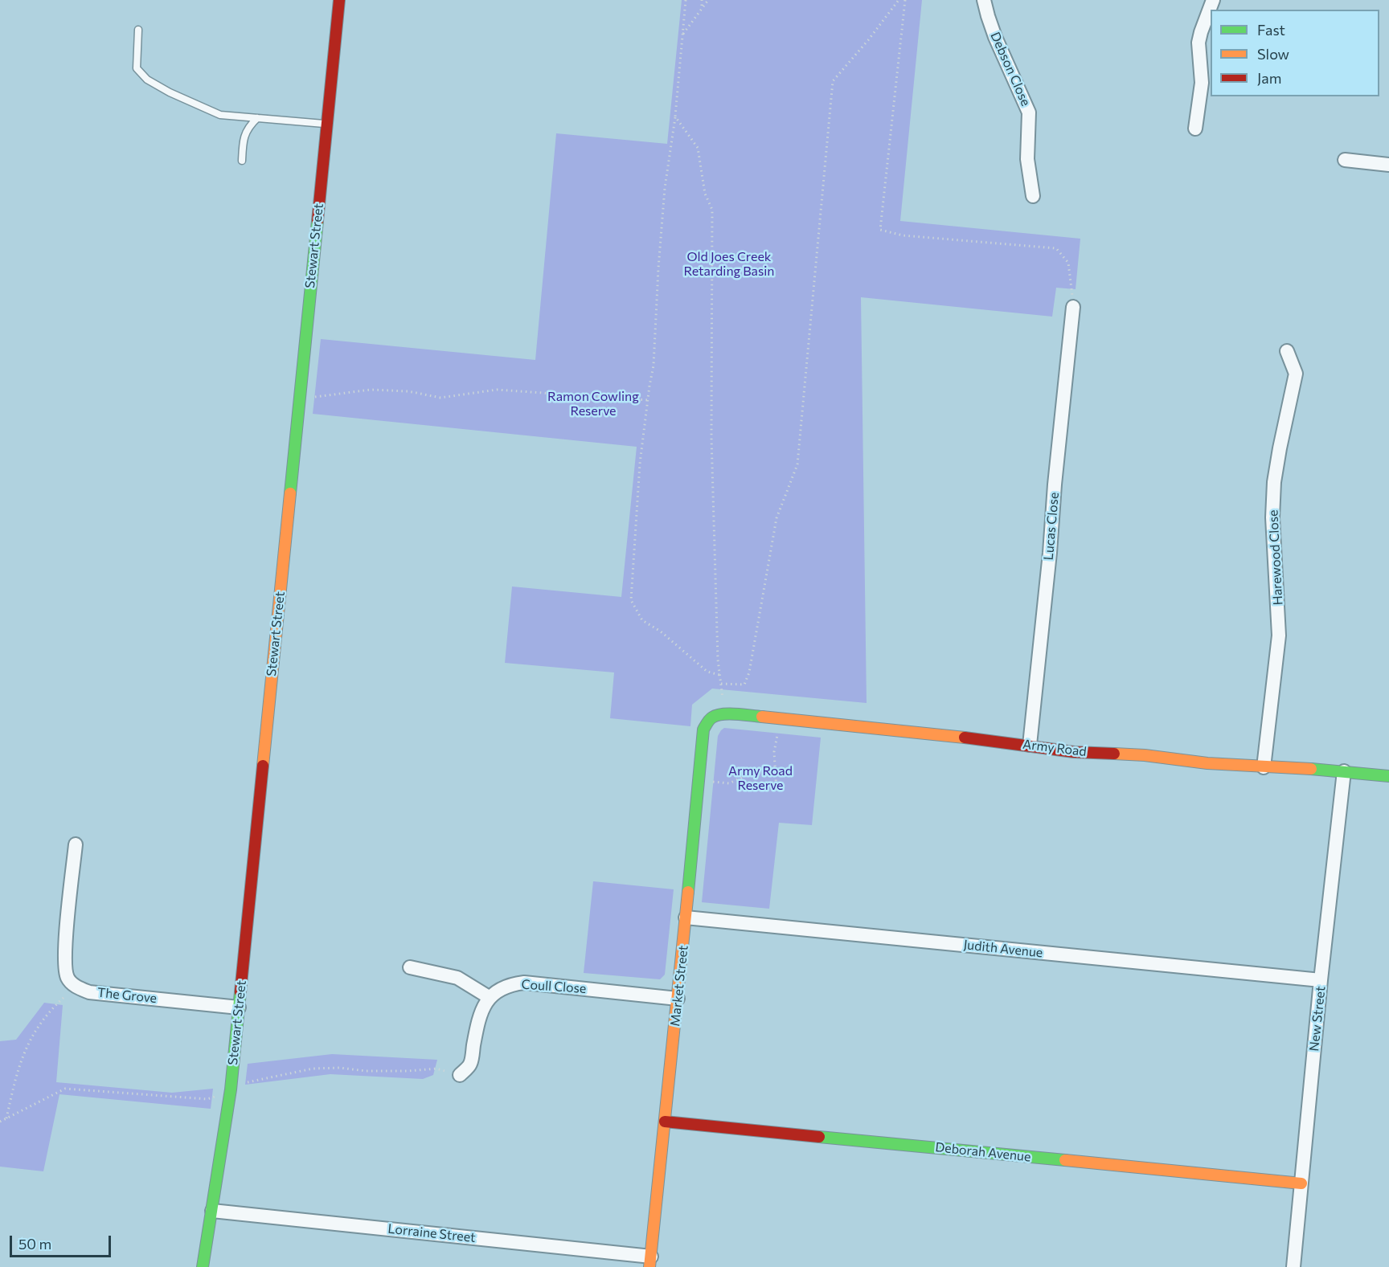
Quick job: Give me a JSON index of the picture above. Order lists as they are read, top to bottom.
{
  "streets": {
    "street": [
      "Debson Close",
      "Stewart Street",
      "Lucas Close",
      "Harewood Close",
      "Army Road",
      "Judith Avenue",
      "Market Street",
      "Coull Close",
      "The Grove",
      "New Street",
      "Deborah Avenue",
      "Lorraine Street"
    ]
  },
  "crossings": [
    ["Stewart Street", "The Grove"],
    ["Stewart Street", "Lorraine Street"],
    ["Lucas Close", "Army Road"],
    ["Harewood Close", "Army Road"],
    ["Army Road", "Market Street"],
    ["Army Road", "New Street"],
    ["Judith Avenue", "Market Street"],
    ["Judith Avenue", "New Street"],
    ["Market Street", "Coull Close"],
    ["Market Street", "Deborah Avenue"],
    ["Market Street", "Lorraine Street"],
    ["New Street", "Deborah Avenue"]
  ],
  "parks": ["Old Joes Creek Retarding Basin", "Ramon Cowling Reserve", "Army Road Reserve"],
  "legend": ["Fast", "Slow", "Jam"],
  "scale_bar": "50 m"
}
